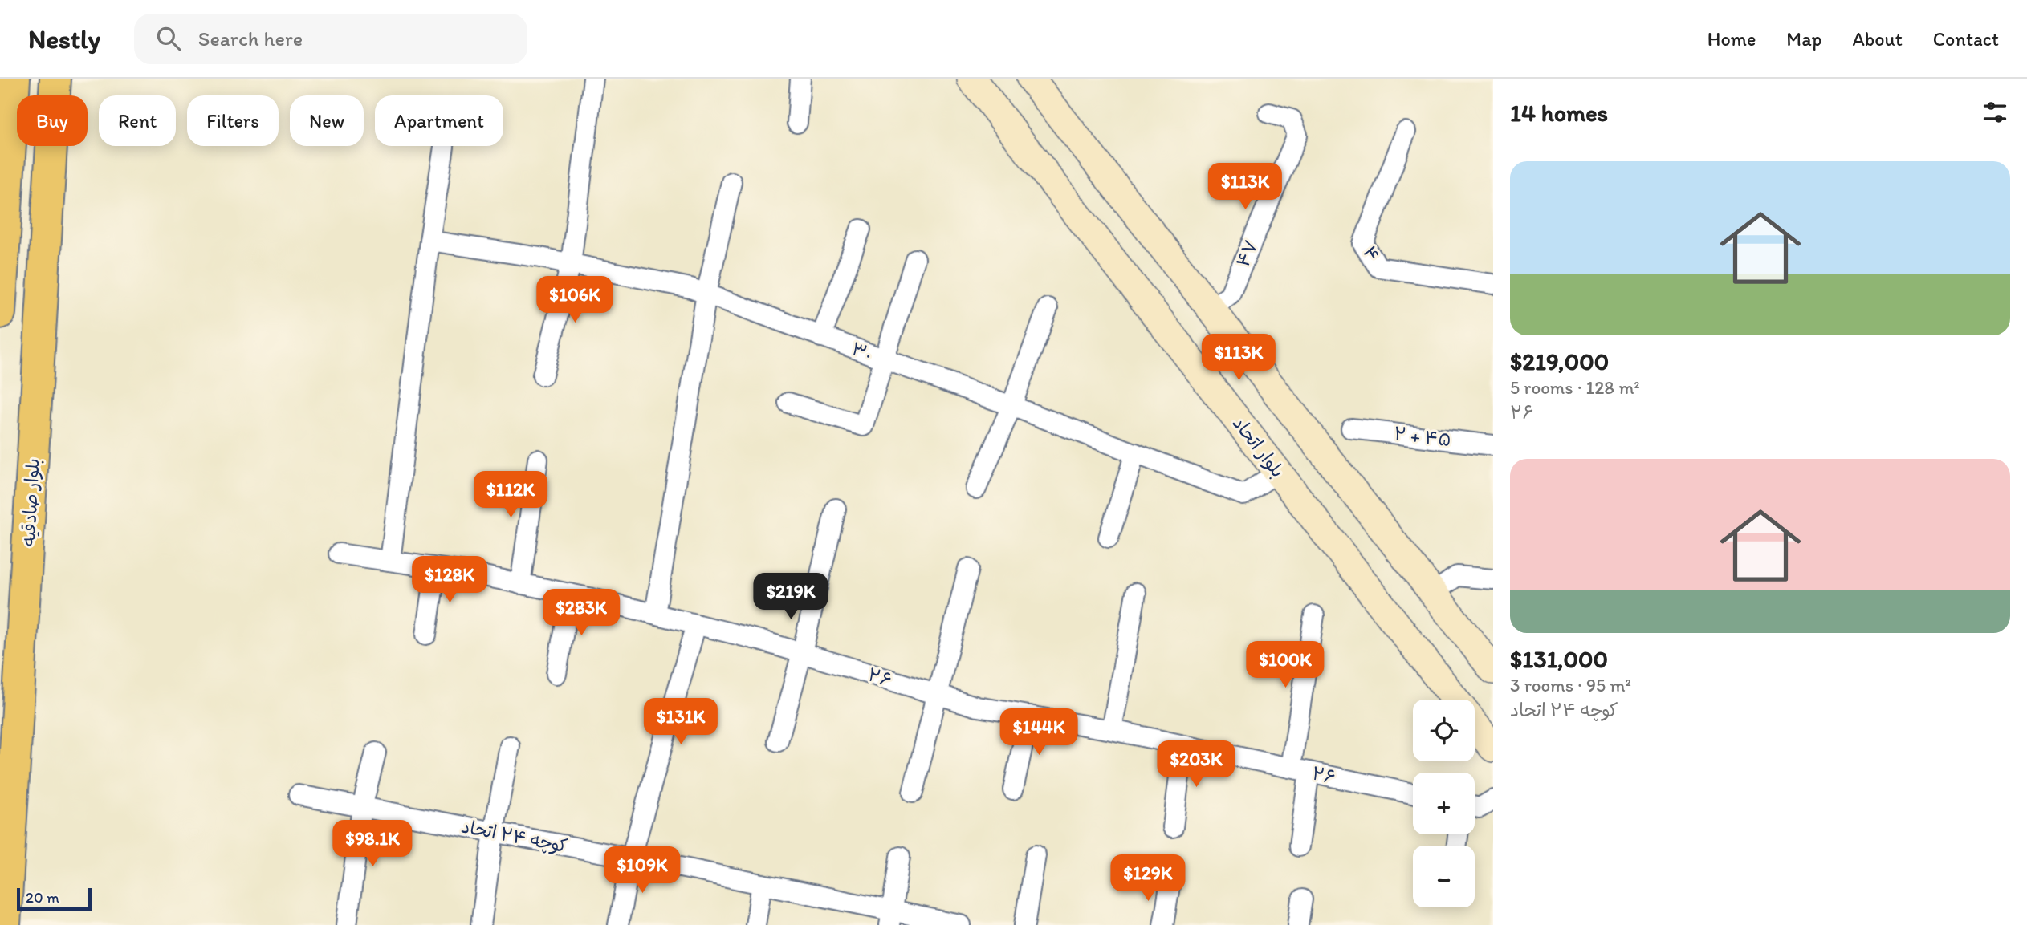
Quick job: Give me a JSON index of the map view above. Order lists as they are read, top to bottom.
{
  "streets": {
    "main road": ["بلوار اتحاد", "بلوار صادقیه"],
    "street": [
      "۴۷",
      "۴",
      "۳۰",
      "۲ + ۴۵",
      "۲۶",
      "کوچه ۲۴ اتحاد"
    ]
  },
  "crossings": [
    ["۳۰", "بلوار اتحاد"]
  ],
  "scale_bar": "20 m",
  "page": {
    "header": "Nestly",
    "search": "Search here",
    "nav": [
      "Home",
      "Map",
      "About",
      "Contact"
    ],
    "heading": "14 homes",
    "chip": [
      "Buy",
      "Rent",
      "Filters",
      "New",
      "Apartment"
    ],
    "list": [
      {
        "name": "$219,000",
        "note": "5 rooms · 128 m² · ۲۶"
      },
      {
        "name": "$131,000",
        "note": "3 rooms · 95 m² · کوچه ۲۴ اتحاد"
      }
    ],
    "price": [
      "$113K",
      "$106K",
      "$113K",
      "$112K",
      "$128K",
      "$219K",
      "$283K",
      "$100K",
      "$131K",
      "$144K",
      "$203K",
      "$98.1K",
      "$109K",
      "$129K"
    ],
    "map_buttons": ["+", "−"],
    "scale": "20 m"
  }
}
